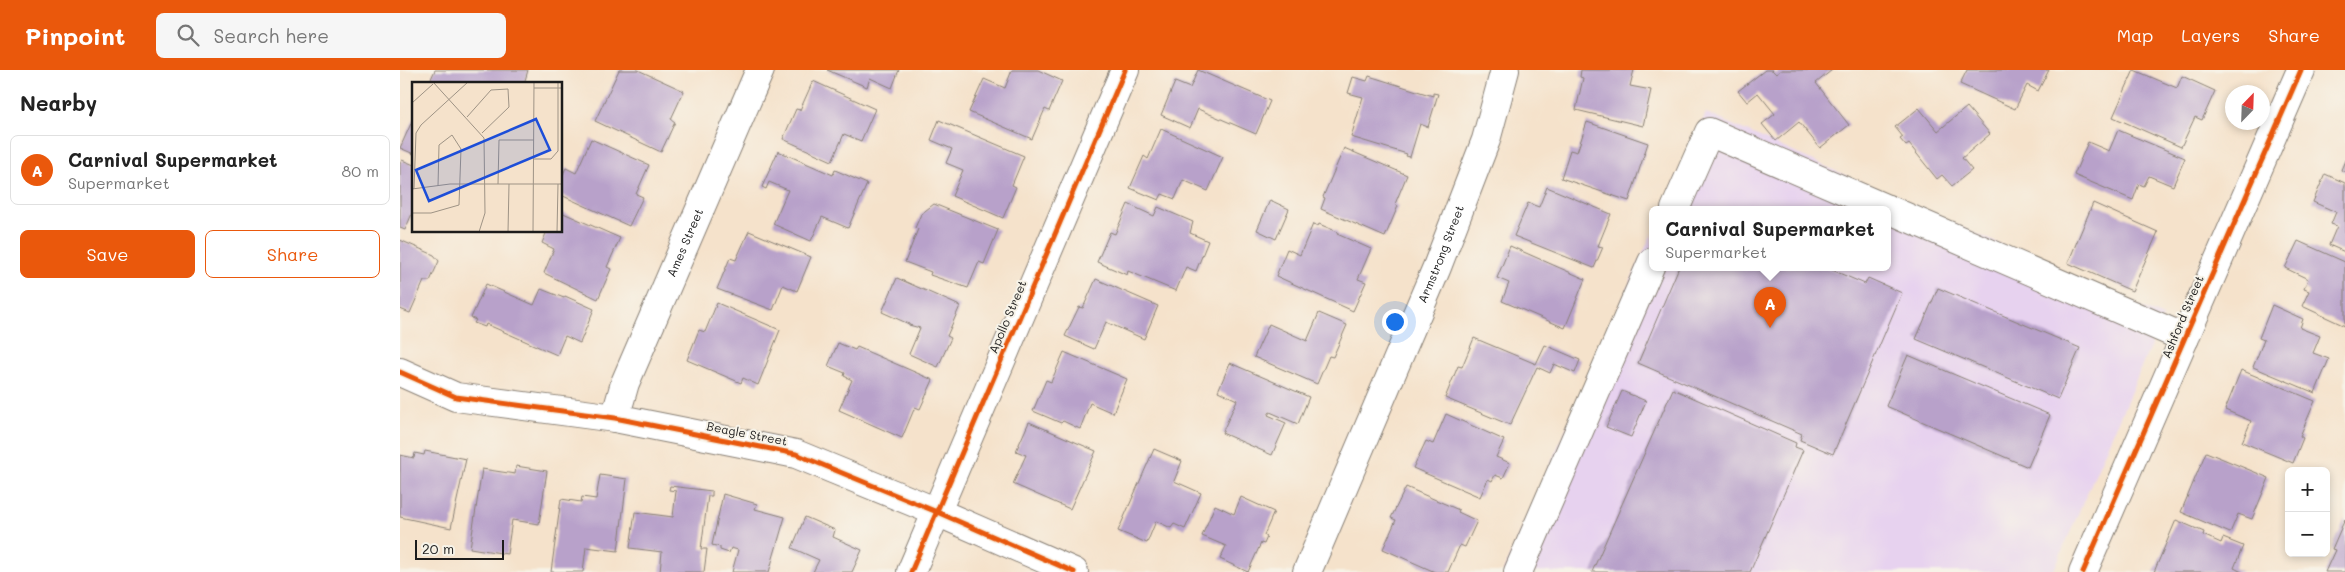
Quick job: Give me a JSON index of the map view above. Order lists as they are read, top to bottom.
{
  "streets": {
    "street": [
      "Ames Street",
      "Armstrong Street",
      "Apollo Street",
      "Ashford Street",
      "Beagle Street"
    ]
  },
  "crossings": [
    ["Ames Street", "Beagle Street"],
    ["Apollo Street", "Beagle Street"]
  ],
  "scale_bar": "20 m",
  "north": "top right",
  "page": {
    "header": "Pinpoint",
    "search": "Search here",
    "nav": ["Map", "Layers", "Share"],
    "heading": "Nearby",
    "list": [
      {
        "mark": "A",
        "name": "Carnival Supermarket",
        "note": "Supermarket",
        "value": "80 m"
      }
    ],
    "popup": ["Carnival Supermarket", "Supermarket"],
    "buttons": ["Save", "Share"],
    "pins": "A",
    "map_buttons": ["+", "−"],
    "scale": "20 m"
  }
}
